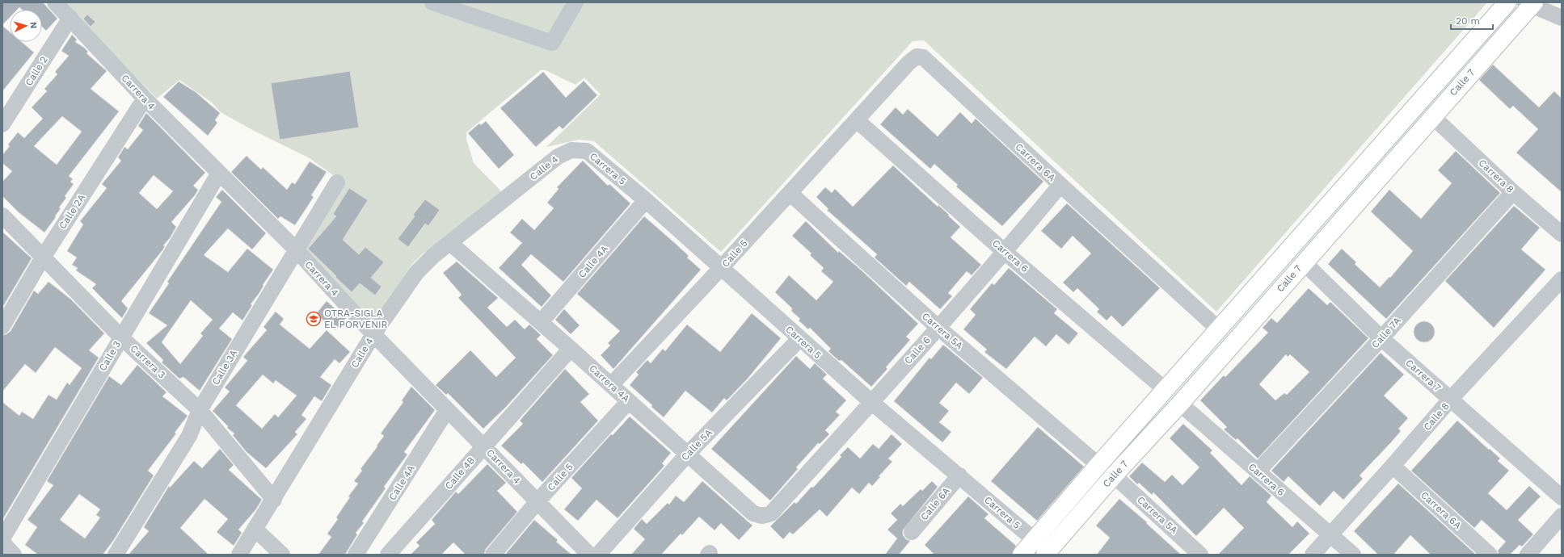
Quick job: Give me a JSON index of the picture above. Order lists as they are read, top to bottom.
{
  "streets": {
    "main road": ["Calle 7"],
    "street": [
      "Calle 2",
      "Carrera 4",
      "Carrera 6A",
      "Calle 4",
      "Carrera 5",
      "Carrera 8",
      "Calle 2A",
      "Calle 5",
      "Carrera 6",
      "Calle 4A",
      "Carrera 5A",
      "Calle 7A",
      "Calle 6",
      "Calle 3",
      "Carrera 3",
      "Calle 3A",
      "Carrera 7",
      "Carrera 4A",
      "Calle 8",
      "Calle 5A",
      "Calle 4B",
      "Calle 6A"
    ]
  },
  "crossings": [
    ["Calle 2", "Carrera 4"],
    ["Calle 7", "Carrera 6A"],
    ["Calle 7", "Carrera 5"],
    ["Calle 7", "Carrera 8"],
    ["Calle 7", "Carrera 6"],
    ["Calle 7", "Carrera 5A"],
    ["Calle 7", "Carrera 7"],
    ["Carrera 4", "Calle 4"],
    ["Carrera 4", "Calle 2A"],
    ["Carrera 4", "Calle 5"],
    ["Carrera 4", "Calle 4A"],
    ["Carrera 4", "Calle 3"],
    ["Carrera 4", "Calle 3A"],
    ["Carrera 4", "Calle 4B"],
    ["Carrera 6A", "Calle 5"],
    ["Carrera 6A", "Carrera 6"],
    ["Carrera 6A", "Calle 6"],
    ["Carrera 6A", "Calle 8"],
    ["Calle 4", "Carrera 5"],
    ["Calle 4", "Carrera 3"],
    ["Calle 4", "Carrera 4A"],
    ["Carrera 5", "Calle 5"],
    ["Carrera 5", "Calle 4A"],
    ["Carrera 5", "Calle 6"],
    ["Carrera 5", "Calle 5A"],
    ["Carrera 5", "Calle 6A"],
    ["Carrera 8", "Calle 7A"],
    ["Calle 2A", "Carrera 3"],
    ["Calle 5", "Carrera 6"],
    ["Calle 5", "Carrera 5A"],
    ["Calle 5", "Carrera 4A"],
    ["Carrera 6", "Calle 7A"],
    ["Carrera 6", "Calle 6"],
    ["Carrera 6", "Calle 8"],
    ["Calle 4A", "Carrera 4A"],
    ["Carrera 5A", "Calle 6"],
    ["Calle 7A", "Carrera 7"],
    ["Calle 6", "Carrera 4A"],
    ["Calle 3", "Carrera 3"],
    ["Carrera 3", "Calle 3A"],
    ["Carrera 7", "Calle 8"],
    ["Carrera 4A", "Calle 5A"],
    ["Carrera 4A", "Calle 4B"]
  ],
  "places": {
    "school or university": ["OTRA-SIGLA EL PORVENIR"]
  },
  "scale_bar": "20 m",
  "north": "right"
}
